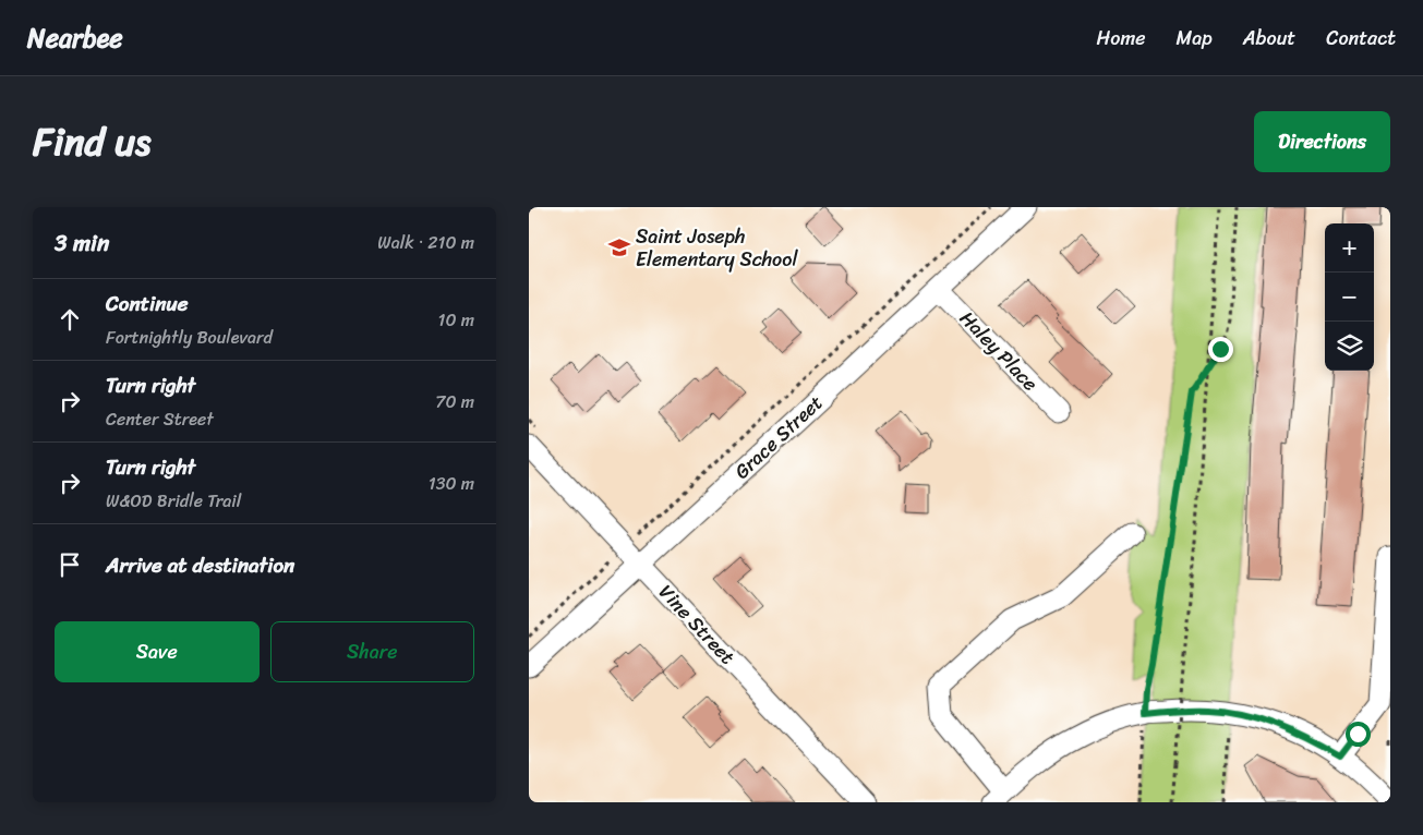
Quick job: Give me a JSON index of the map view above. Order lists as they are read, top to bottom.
{
  "streets": {
    "street": ["Haley Place", "Grace Street", "Vine Street"]
  },
  "crossings": [
    ["Haley Place", "Grace Street"],
    ["Grace Street", "Vine Street"]
  ],
  "places": {
    "school or university": ["Saint Joseph Elementary School"]
  },
  "page": {
    "header": "Nearbee",
    "nav": [
      "Home",
      "Map",
      "About",
      "Contact"
    ],
    "title": "Find us",
    "buttons": [
      "Directions",
      ["Save", "Share"]
    ],
    "heading": ["3 min", "Walk · 210 m"],
    "map_buttons": ["+", "−"],
    "list": [
      ["Continue", "Fortnightly Boulevard", "10 m"],
      ["Turn right", "Center Street", "70 m"],
      ["Turn right", "W&OD Bridle Trail", "130 m"],
      "Arrive at destination"
    ]
  }
}
